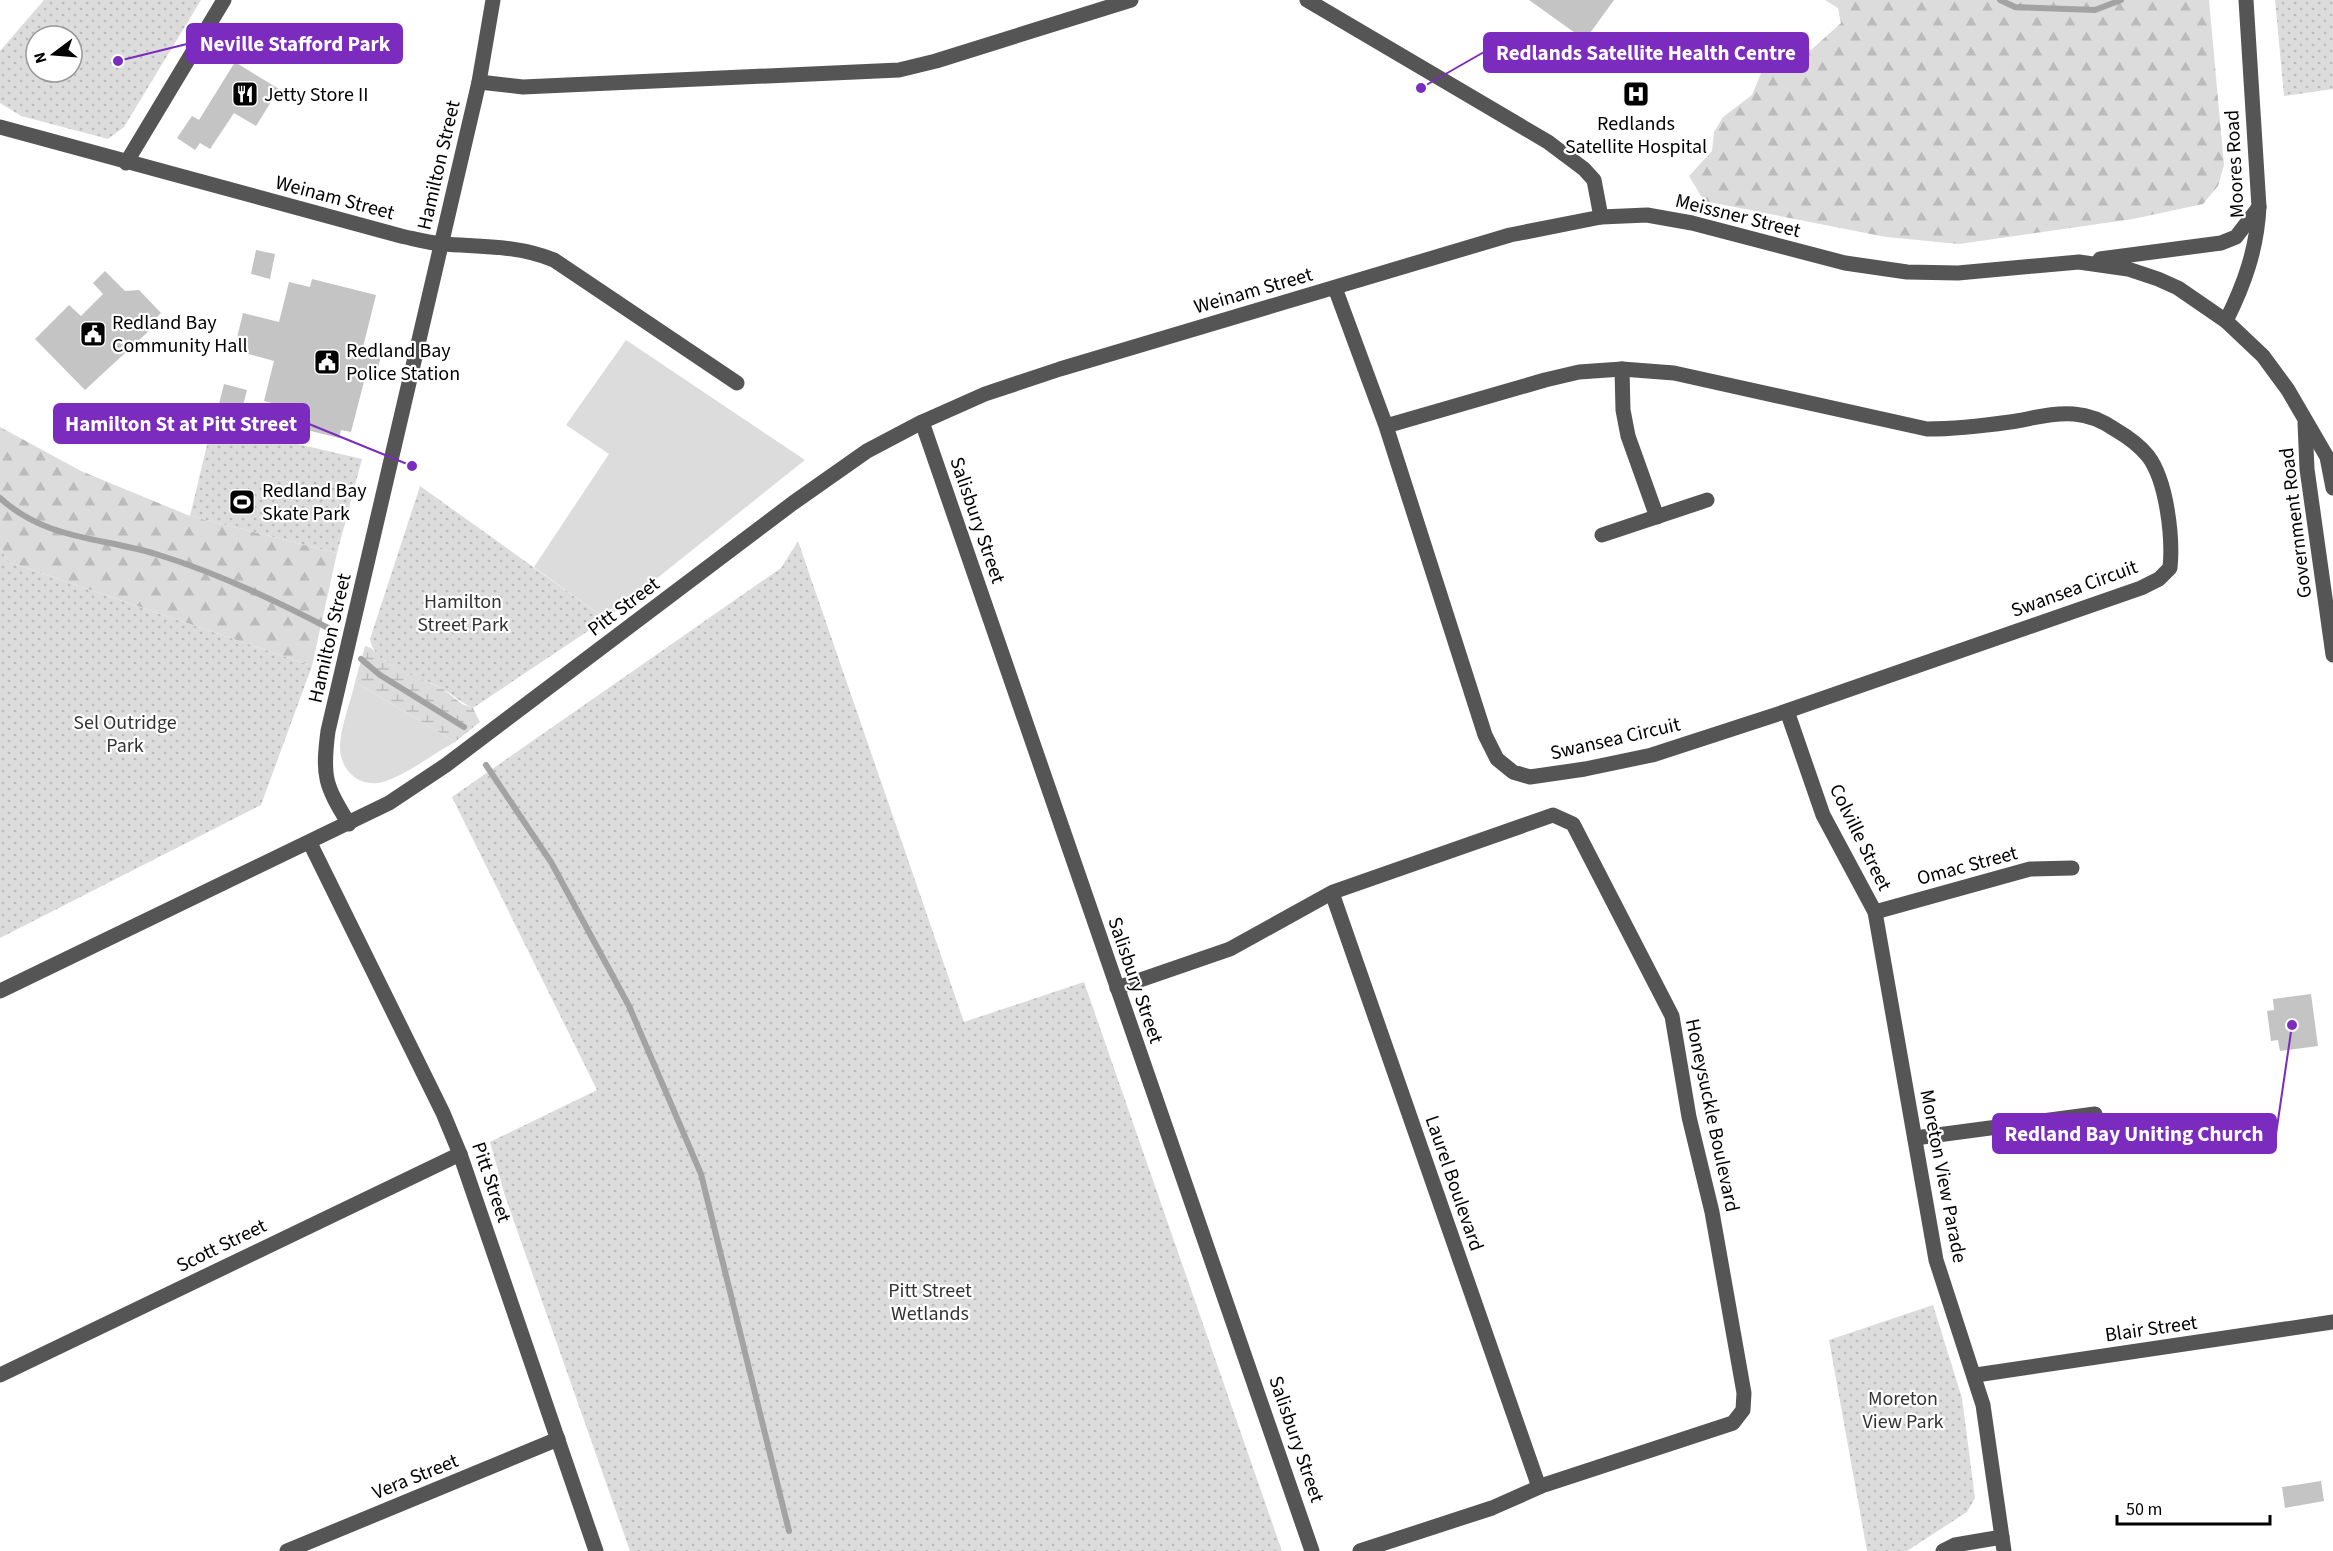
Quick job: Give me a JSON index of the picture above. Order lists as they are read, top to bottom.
{
  "streets": {
    "street": [
      "Moores Road",
      "Hamilton Street",
      "Weinam Street",
      "Meissner Street",
      "Salisbury Street",
      "Government Road",
      "Swansea Circuit",
      "Pitt Street",
      "Colville Street",
      "Omac Street",
      "Honeysuckle Boulevard",
      "Moreton View Parade",
      "Laurel Boulevard",
      "Scott Street",
      "Blair Street",
      "Vera Street"
    ]
  },
  "crossings": [
    ["Moores Road", "Meissner Street"],
    ["Moores Road", "Government Road"],
    ["Hamilton Street", "Weinam Street"],
    ["Hamilton Street", "Pitt Street"],
    ["Weinam Street", "Meissner Street"],
    ["Weinam Street", "Salisbury Street"],
    ["Weinam Street", "Swansea Circuit"],
    ["Weinam Street", "Pitt Street"],
    ["Meissner Street", "Government Road"],
    ["Salisbury Street", "Pitt Street"],
    ["Salisbury Street", "Honeysuckle Boulevard"],
    ["Swansea Circuit", "Colville Street"],
    ["Pitt Street", "Scott Street"],
    ["Pitt Street", "Vera Street"],
    ["Colville Street", "Omac Street"],
    ["Colville Street", "Moreton View Parade"],
    ["Omac Street", "Moreton View Parade"],
    ["Honeysuckle Boulevard", "Laurel Boulevard"],
    ["Moreton View Parade", "Blair Street"]
  ],
  "parks": [
    "Hamilton Street Park",
    "Sel Outridge Park",
    "Pitt Street Wetlands",
    "Moreton View Park"
  ],
  "places": {
    "other": [
      "Neville Stafford Park",
      "Redlands Satellite Health Centre",
      "Hamilton St at Pitt Street",
      "Redland Bay Uniting Church"
    ],
    "restaurant": ["Jetty Store II"],
    "hospital": ["Redlands Satellite Hospital"],
    "public building": ["Redland Bay Community Hall", "Redland Bay Police Station"],
    "sports": ["Redland Bay Skate Park"]
  },
  "scale_bar": "50 m",
  "north": "left"
}
